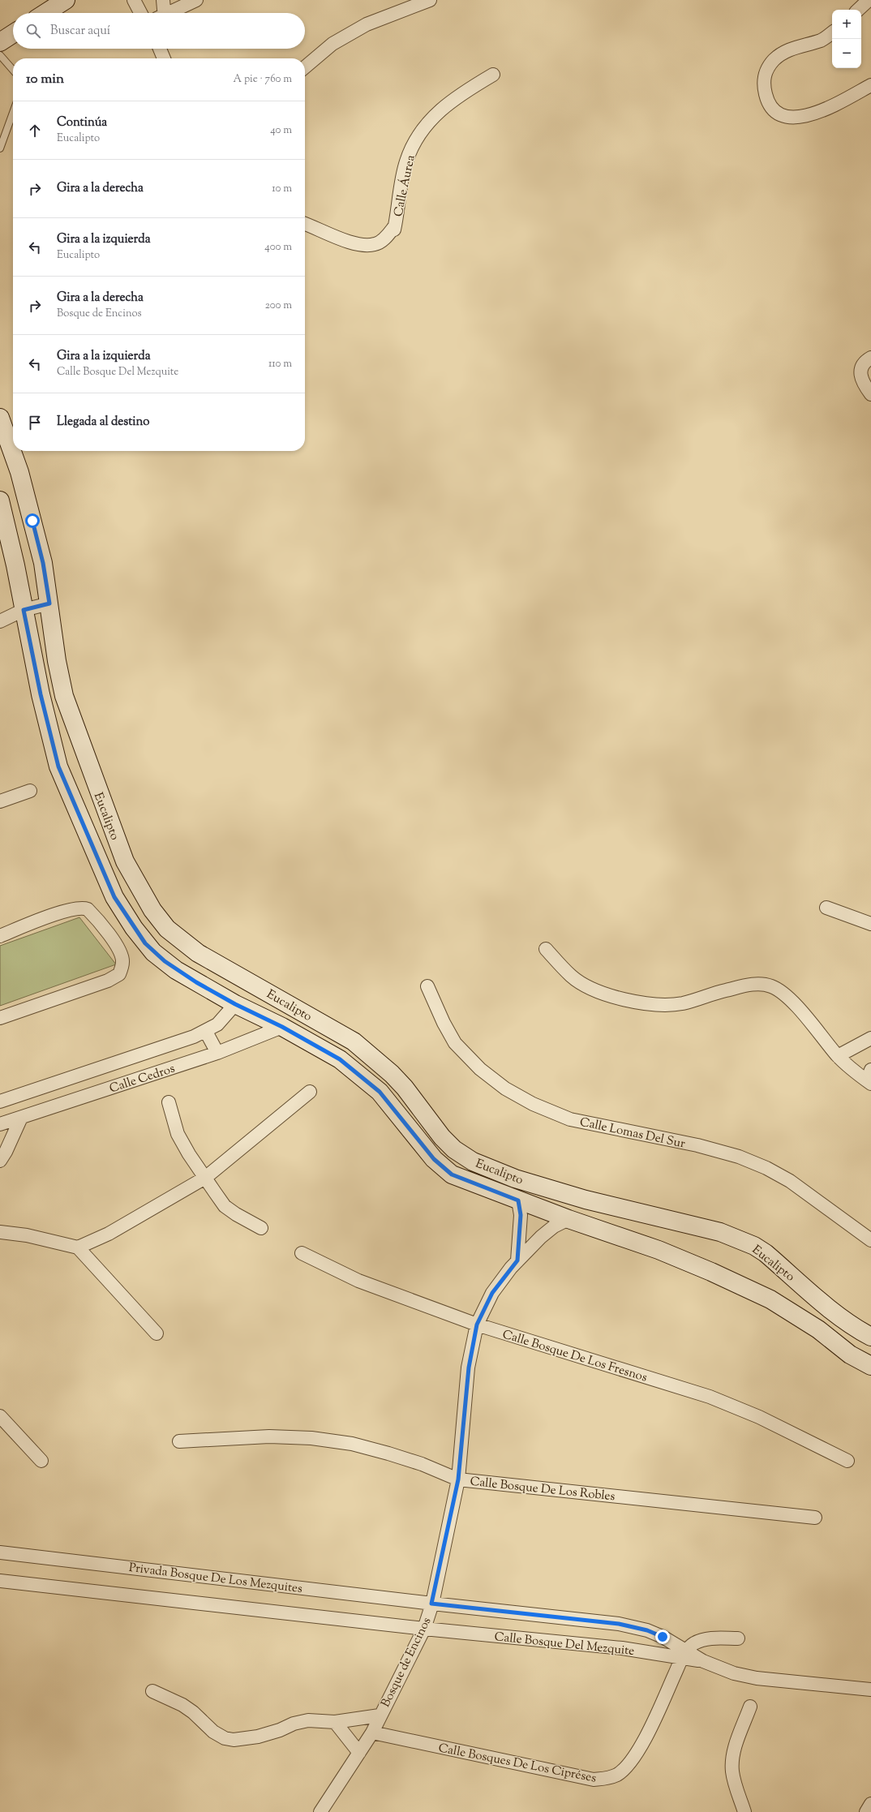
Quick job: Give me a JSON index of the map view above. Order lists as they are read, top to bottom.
{
  "streets": {
    "street": [
      "Calle Áurea",
      "Eucalipto",
      "Calle Cedros",
      "Calle Lomas Del Sur",
      "Calle Bosque De Los Fresnos",
      "Calle Bosque De Los Robles",
      "Privada Bosque De Los Mezquites",
      "Calle Bosque Del Mezquite",
      "Bosque de Encinos",
      "Calle Bosques De Los Cipréses"
    ]
  },
  "crossings": [
    ["Eucalipto", "Calle Cedros"],
    ["Eucalipto", "Bosque de Encinos"],
    ["Calle Bosque De Los Fresnos", "Bosque de Encinos"],
    ["Calle Bosque De Los Robles", "Bosque de Encinos"],
    ["Privada Bosque De Los Mezquites", "Calle Bosque Del Mezquite"],
    ["Privada Bosque De Los Mezquites", "Bosque de Encinos"],
    ["Calle Bosque Del Mezquite", "Bosque de Encinos"],
    ["Calle Bosque Del Mezquite", "Calle Bosques De Los Cipréses"],
    ["Bosque de Encinos", "Calle Bosques De Los Cipréses"]
  ],
  "page": {
    "map_buttons": ["+", "−"],
    "search": "Buscar aquí",
    "heading": ["10 min", "A pie · 760 m"],
    "list": [
      ["Continúa", "Eucalipto", "40 m"],
      ["Gira a la derecha", "10 m"],
      ["Gira a la izquierda", "Eucalipto", "400 m"],
      ["Gira a la derecha", "Bosque de Encinos", "200 m"],
      ["Gira a la izquierda", "Calle Bosque Del Mezquite", "110 m"],
      "Llegada al destino"
    ]
  }
}
